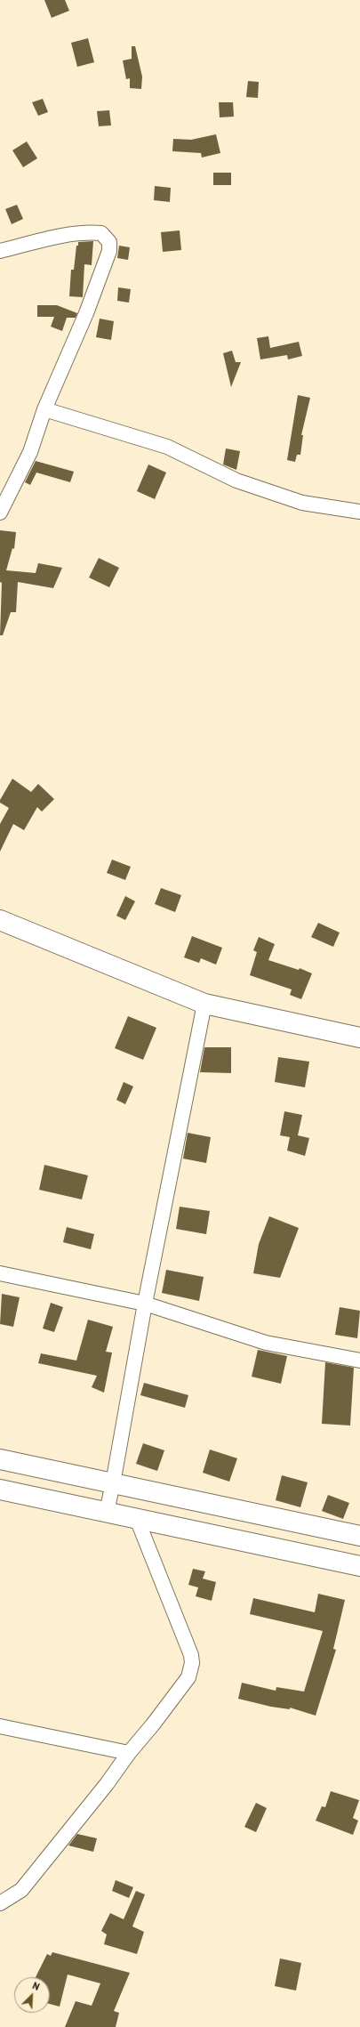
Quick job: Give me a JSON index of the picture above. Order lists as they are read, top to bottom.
{
  "north": "top right"
}
